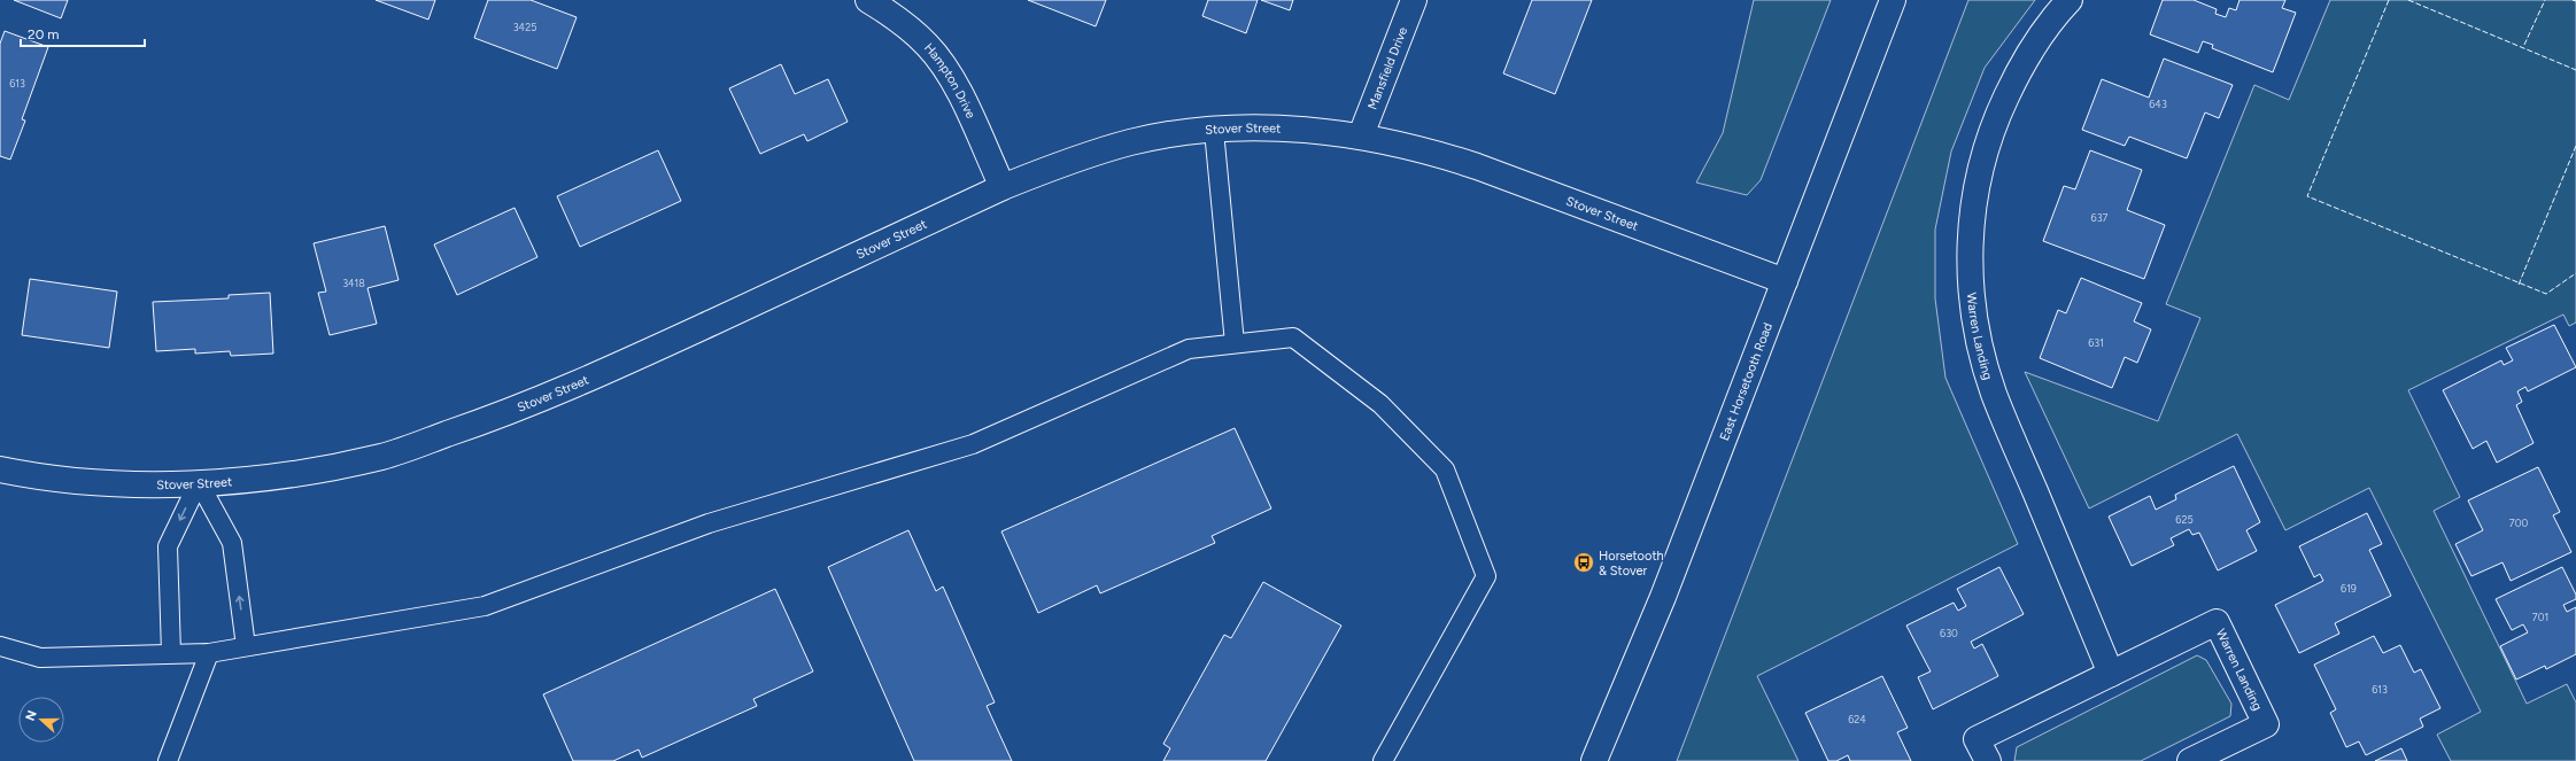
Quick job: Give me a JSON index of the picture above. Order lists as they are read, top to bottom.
{
  "streets": {
    "street": [
      "Mansfield Drive",
      "Hampton Drive",
      "Stover Street",
      "Warren Landing",
      "East Horsetooth Road"
    ]
  },
  "crossings": [
    ["Mansfield Drive", "Stover Street"],
    ["Hampton Drive", "Stover Street"],
    ["Stover Street", "East Horsetooth Road"]
  ],
  "places": {
    "bus stop": ["Horsetooth & Stover"]
  },
  "house_numbers": [
    "3425",
    "613",
    "643",
    "637",
    "3418",
    "631",
    "625",
    "700",
    "619",
    "701",
    "630",
    "613",
    "624"
  ],
  "scale_bar": "20 m",
  "north": "left"
}
